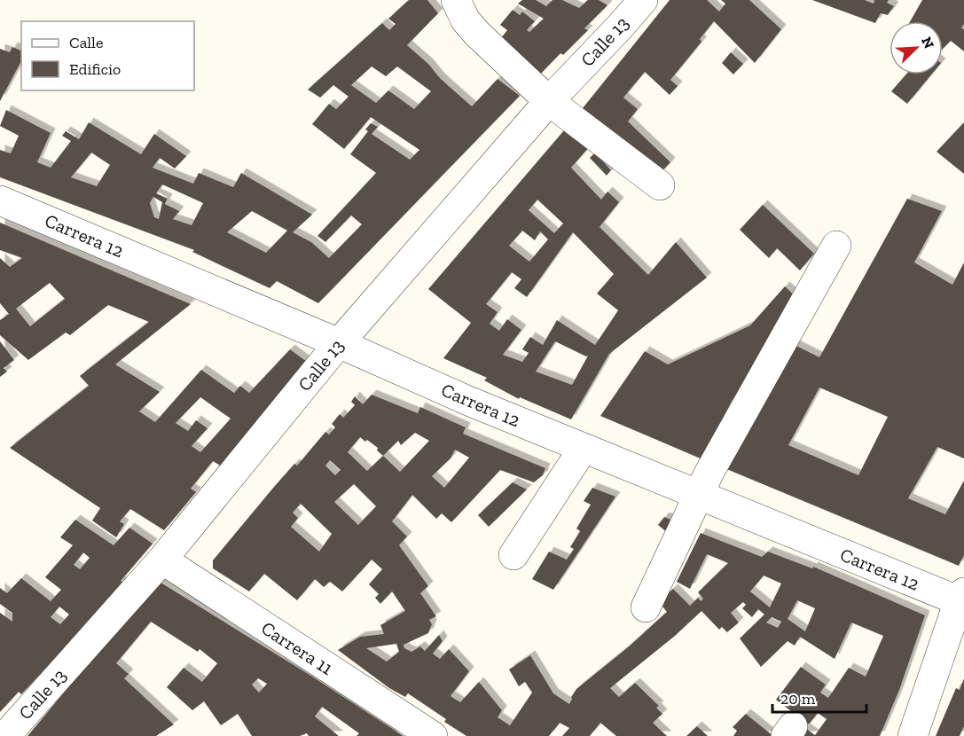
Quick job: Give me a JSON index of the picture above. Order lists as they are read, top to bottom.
{
  "streets": {
    "street": ["Calle 13", "Carrera 12", "Carrera 11"]
  },
  "crossings": [
    ["Calle 13", "Carrera 12"],
    ["Calle 13", "Carrera 11"]
  ],
  "legend": ["Calle", "Edificio"],
  "scale_bar": "20 m",
  "north": "top right"
}
